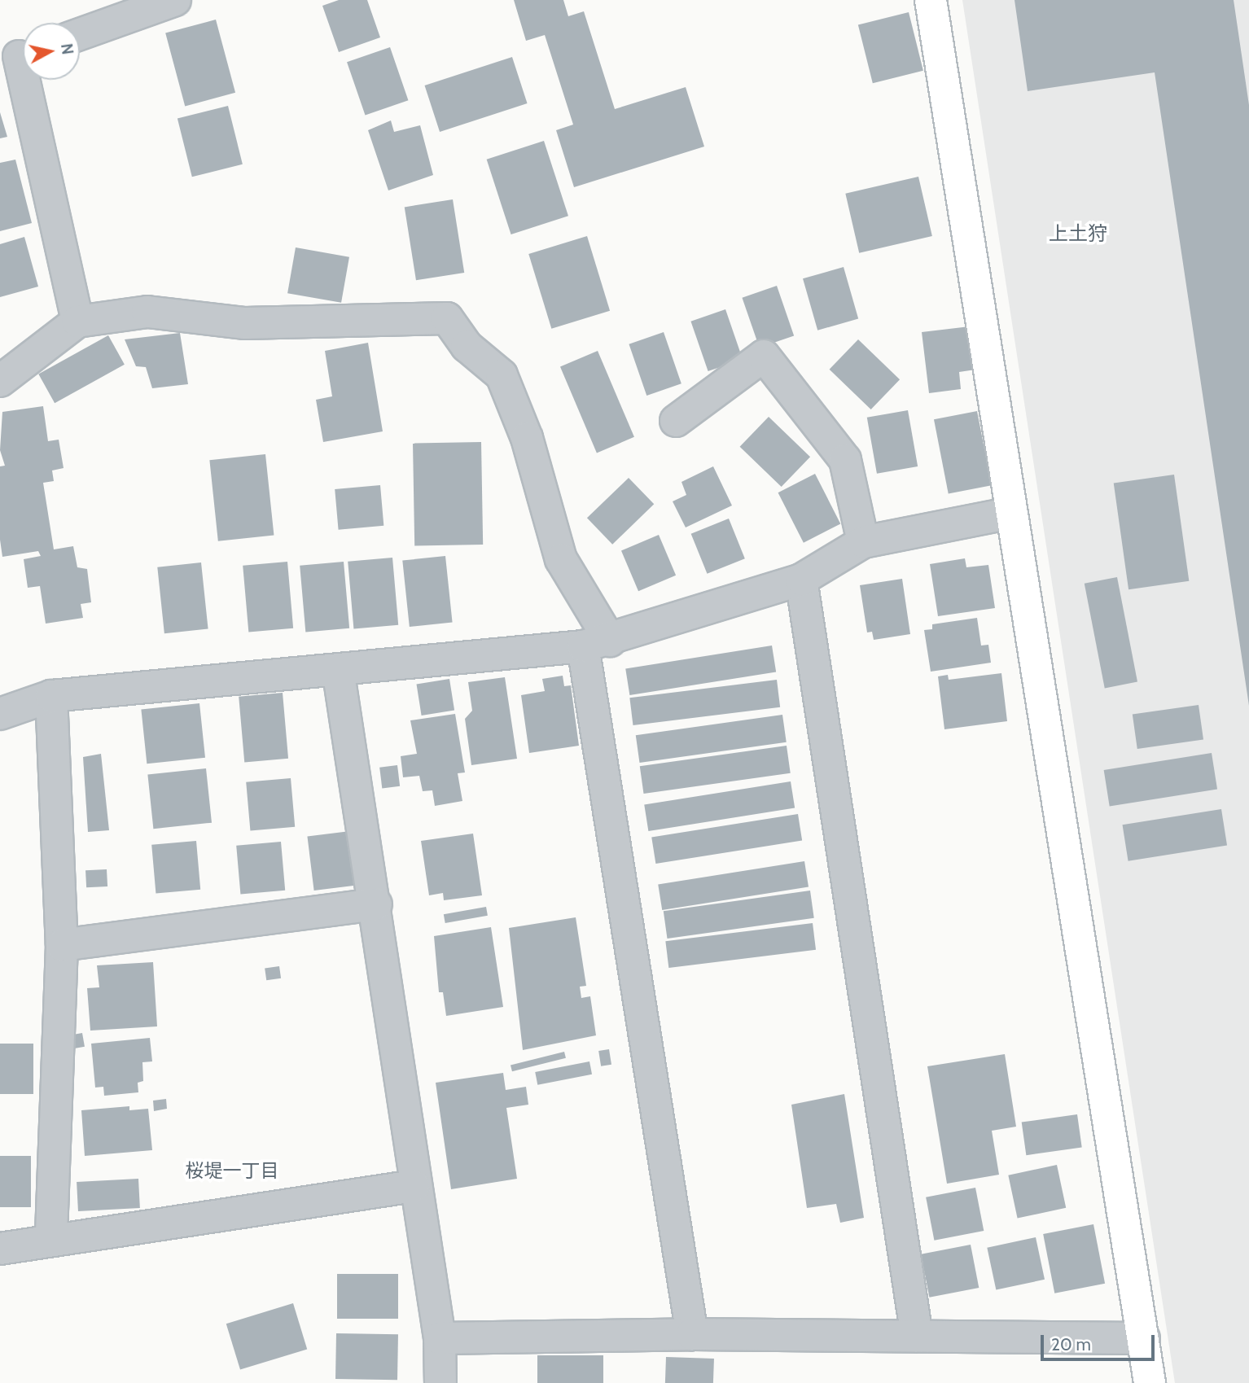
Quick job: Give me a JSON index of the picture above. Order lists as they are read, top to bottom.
{
  "districts": ["上土狩", "桜堤一丁目"],
  "scale_bar": "20 m",
  "north": "right"
}
